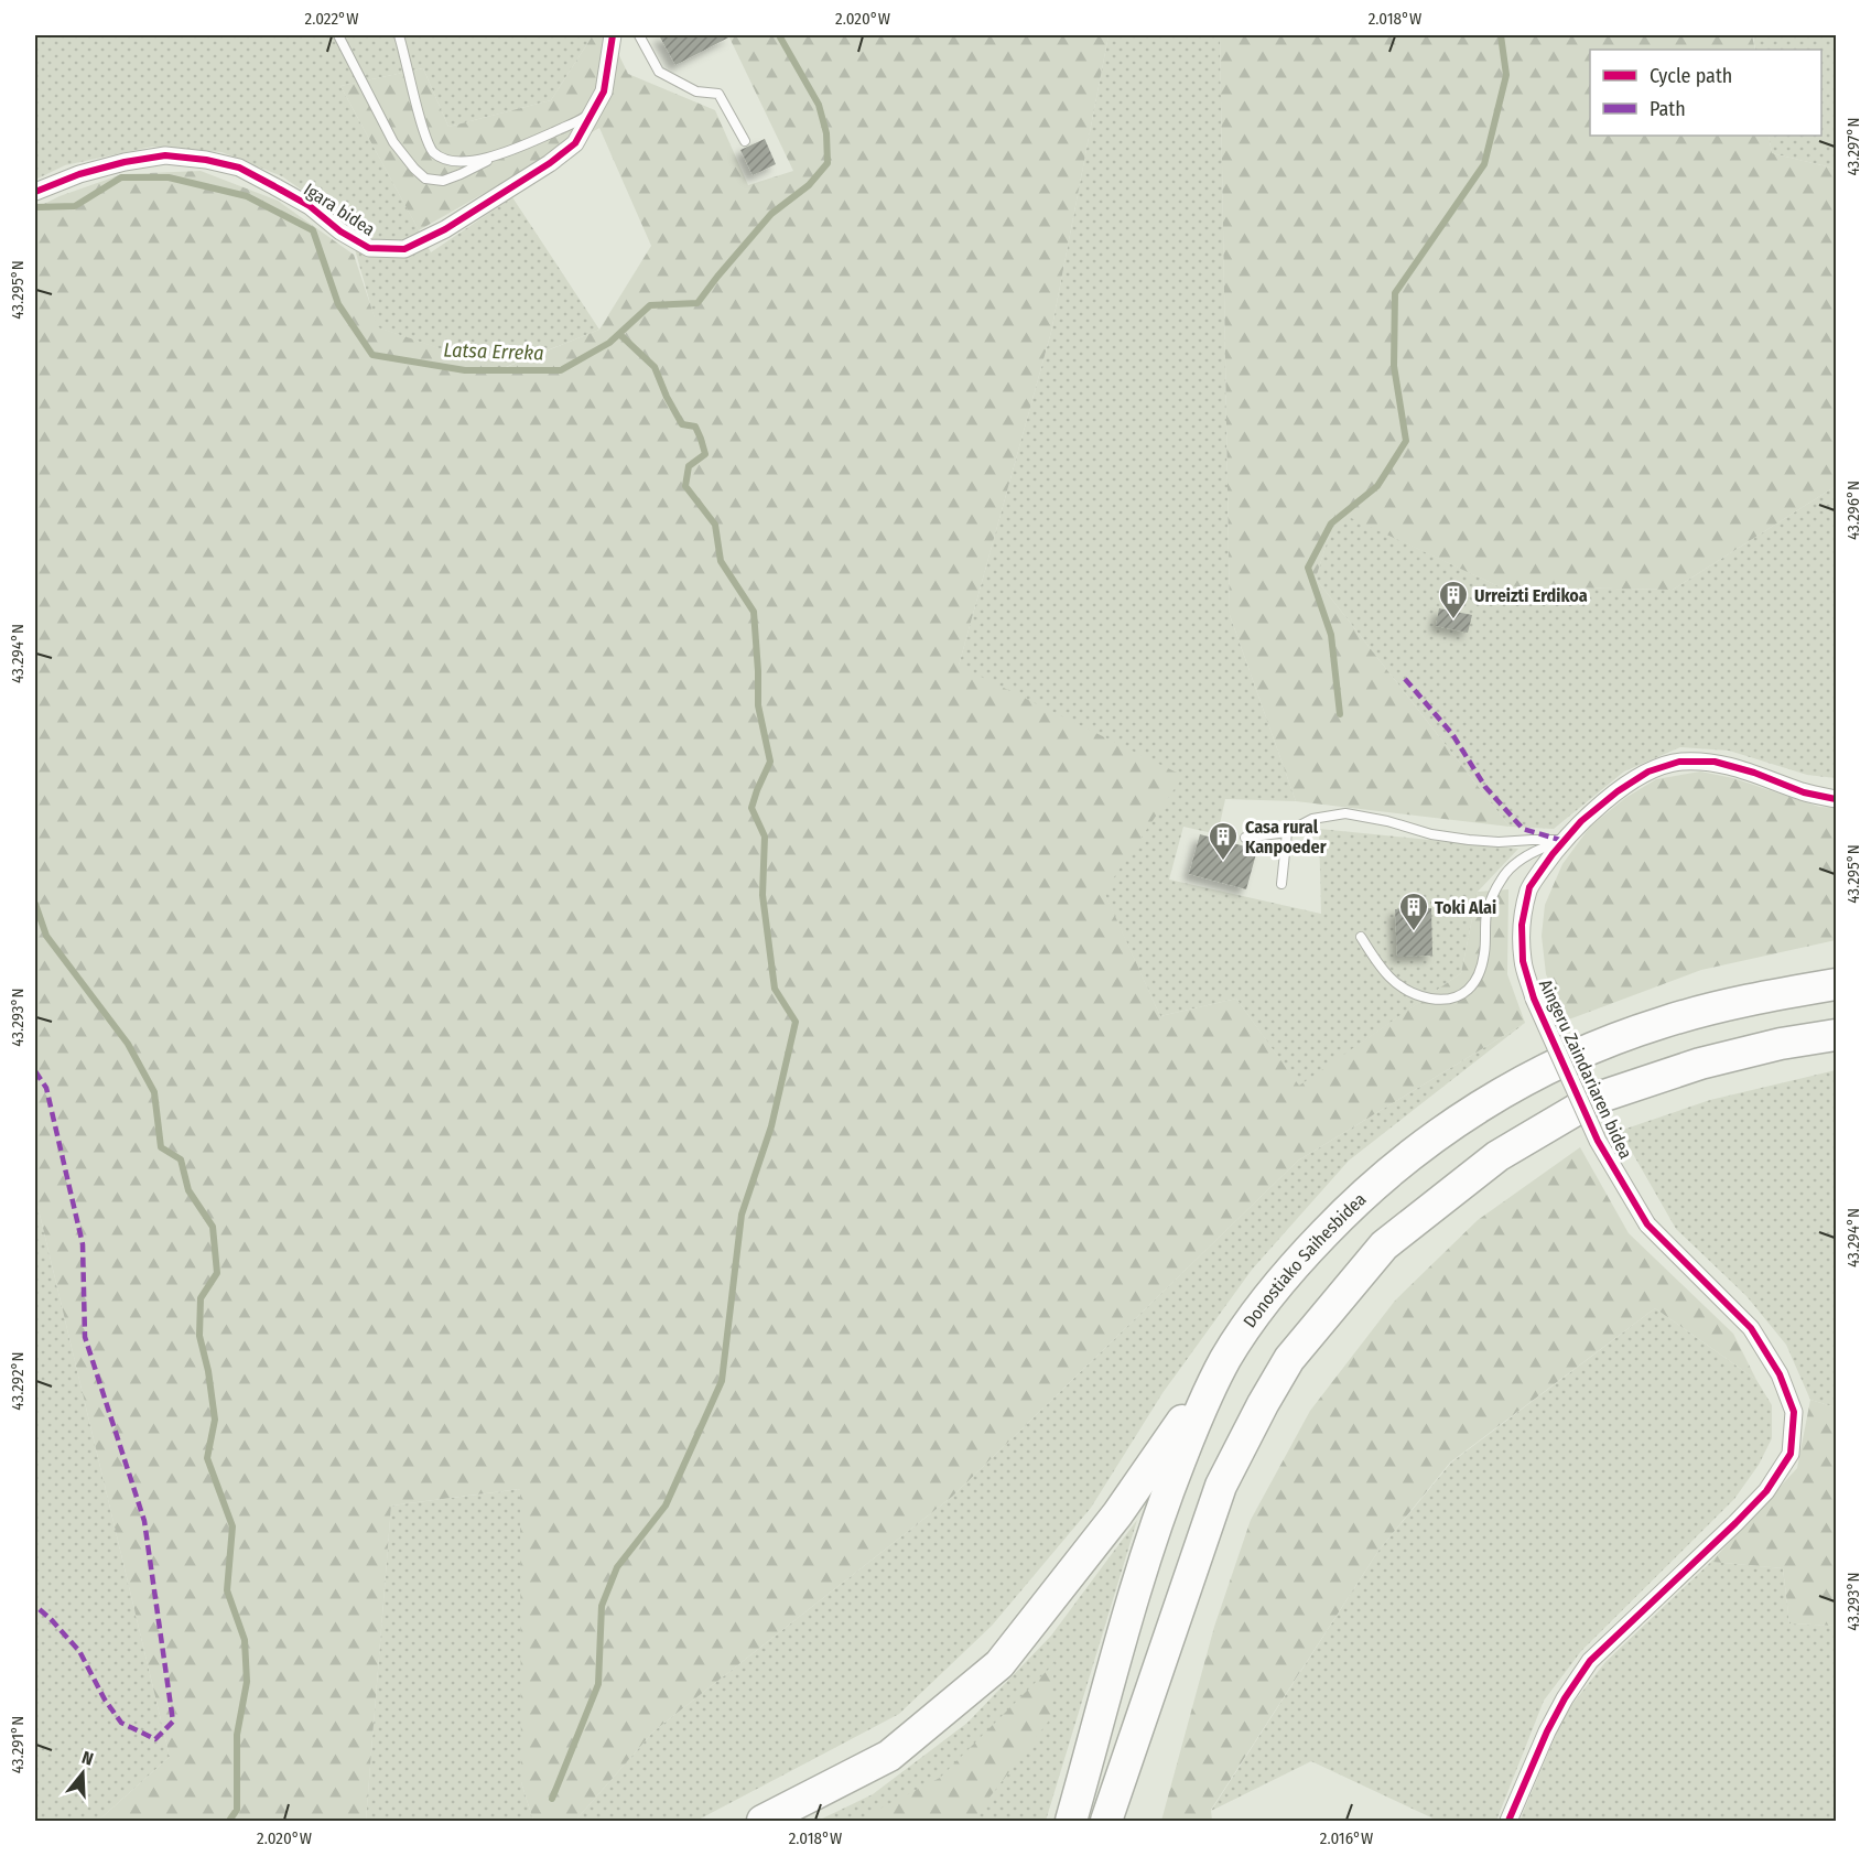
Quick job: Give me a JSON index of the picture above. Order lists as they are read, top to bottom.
{
  "streets": {
    "highway": ["Donostiako Saihesbidea"],
    "street": ["Igara bidea", "Aingeru Zaindariaren bidea"]
  },
  "water": ["Latsa Erreka"],
  "places": {
    "building": ["Urreizti Erdikoa", "Casa rural Kanpoeder", "Toki Alai"]
  },
  "legend": ["Cycle path", "Path"],
  "north": "top",
  "coordinates": [
    "2.022°W",
    "2.020°W",
    "2.018°W",
    "43.297°N",
    "43.295°N",
    "43.296°N",
    "43.294°N",
    "43.293°N",
    "43.292°N",
    "43.291°N",
    "2.016°W"
  ]
}
